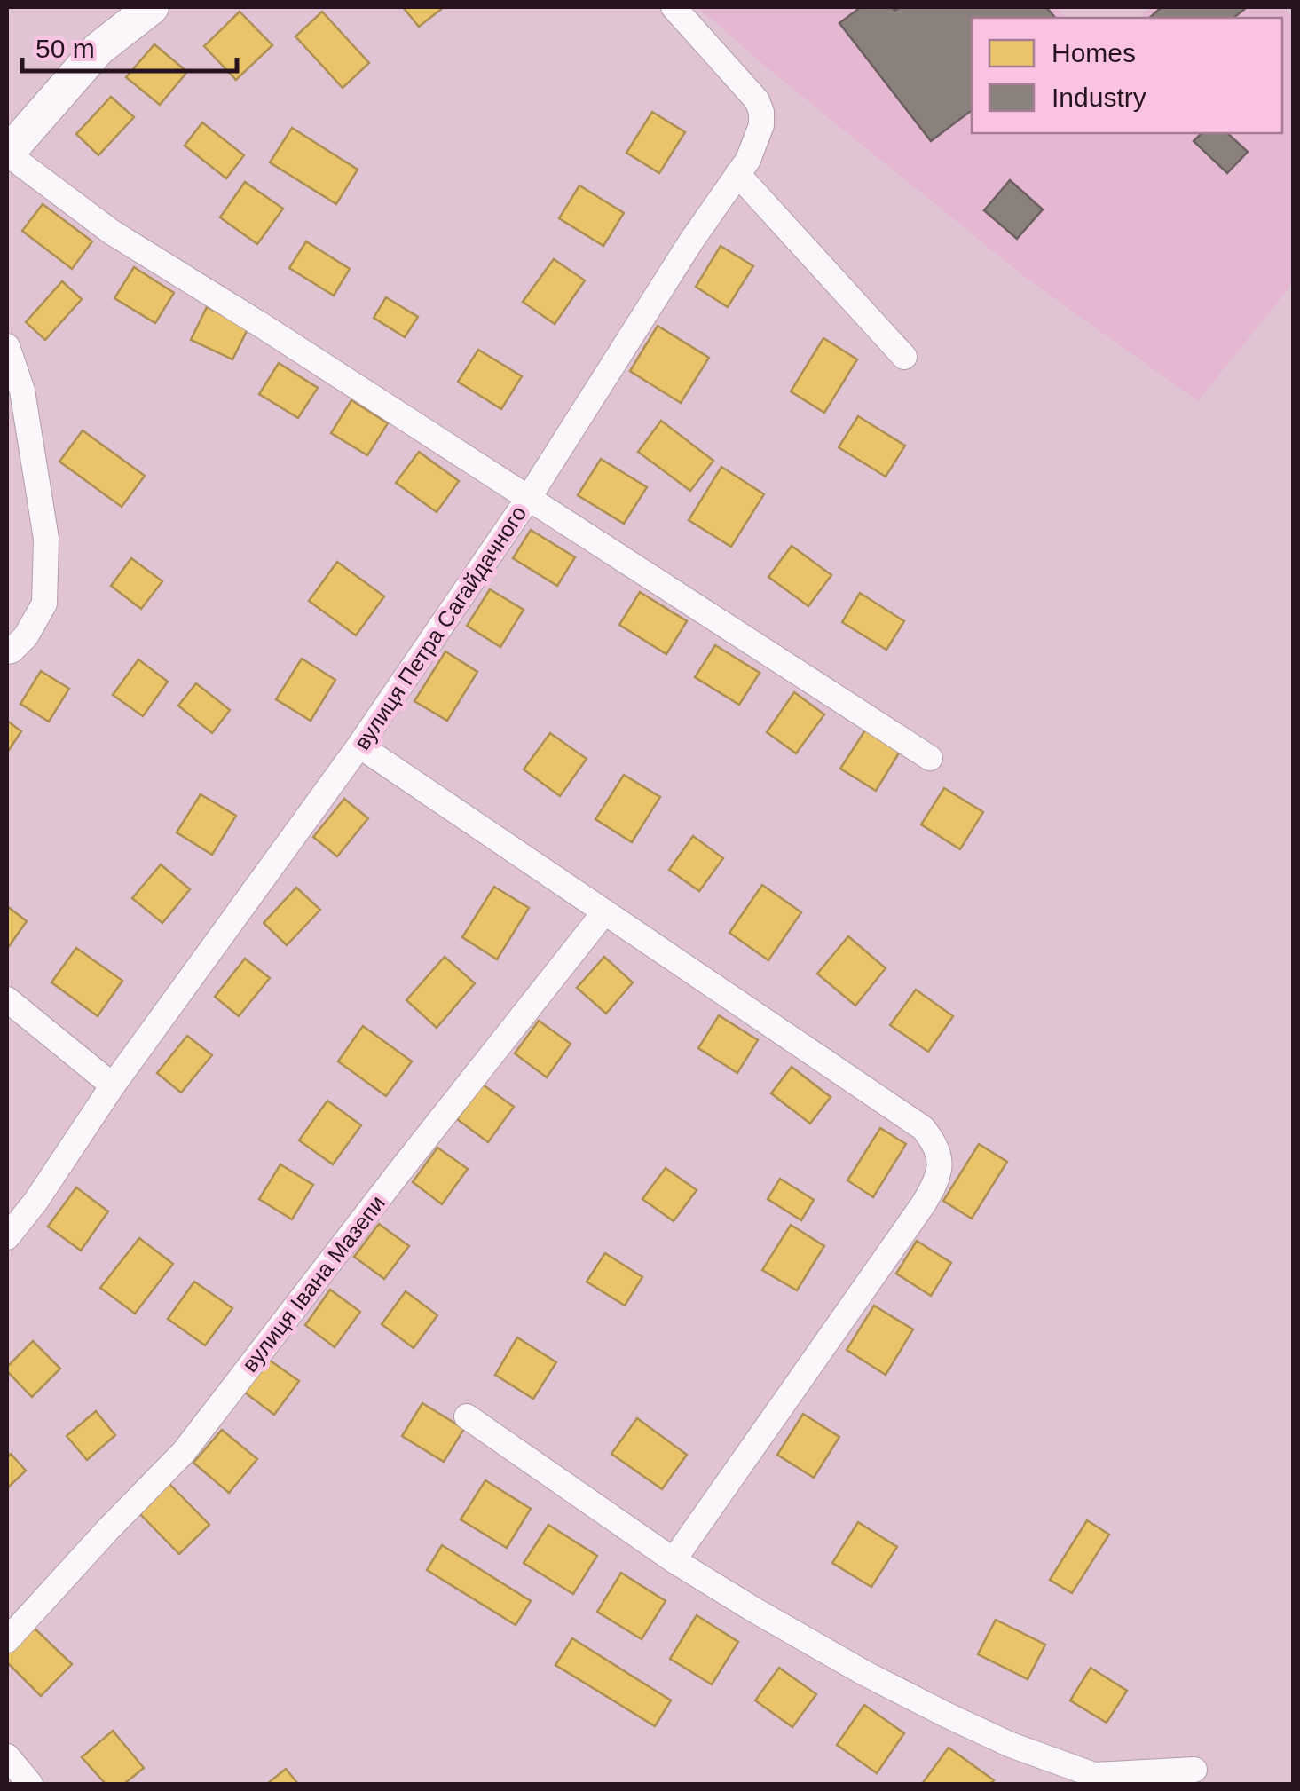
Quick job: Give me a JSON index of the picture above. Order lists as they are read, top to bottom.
{
  "streets": {
    "street": ["вулиця Петра Сагайдачного", "вулиця Івана Мазепи"]
  },
  "legend": ["Homes", "Industry"],
  "scale_bar": "50 m"
}
